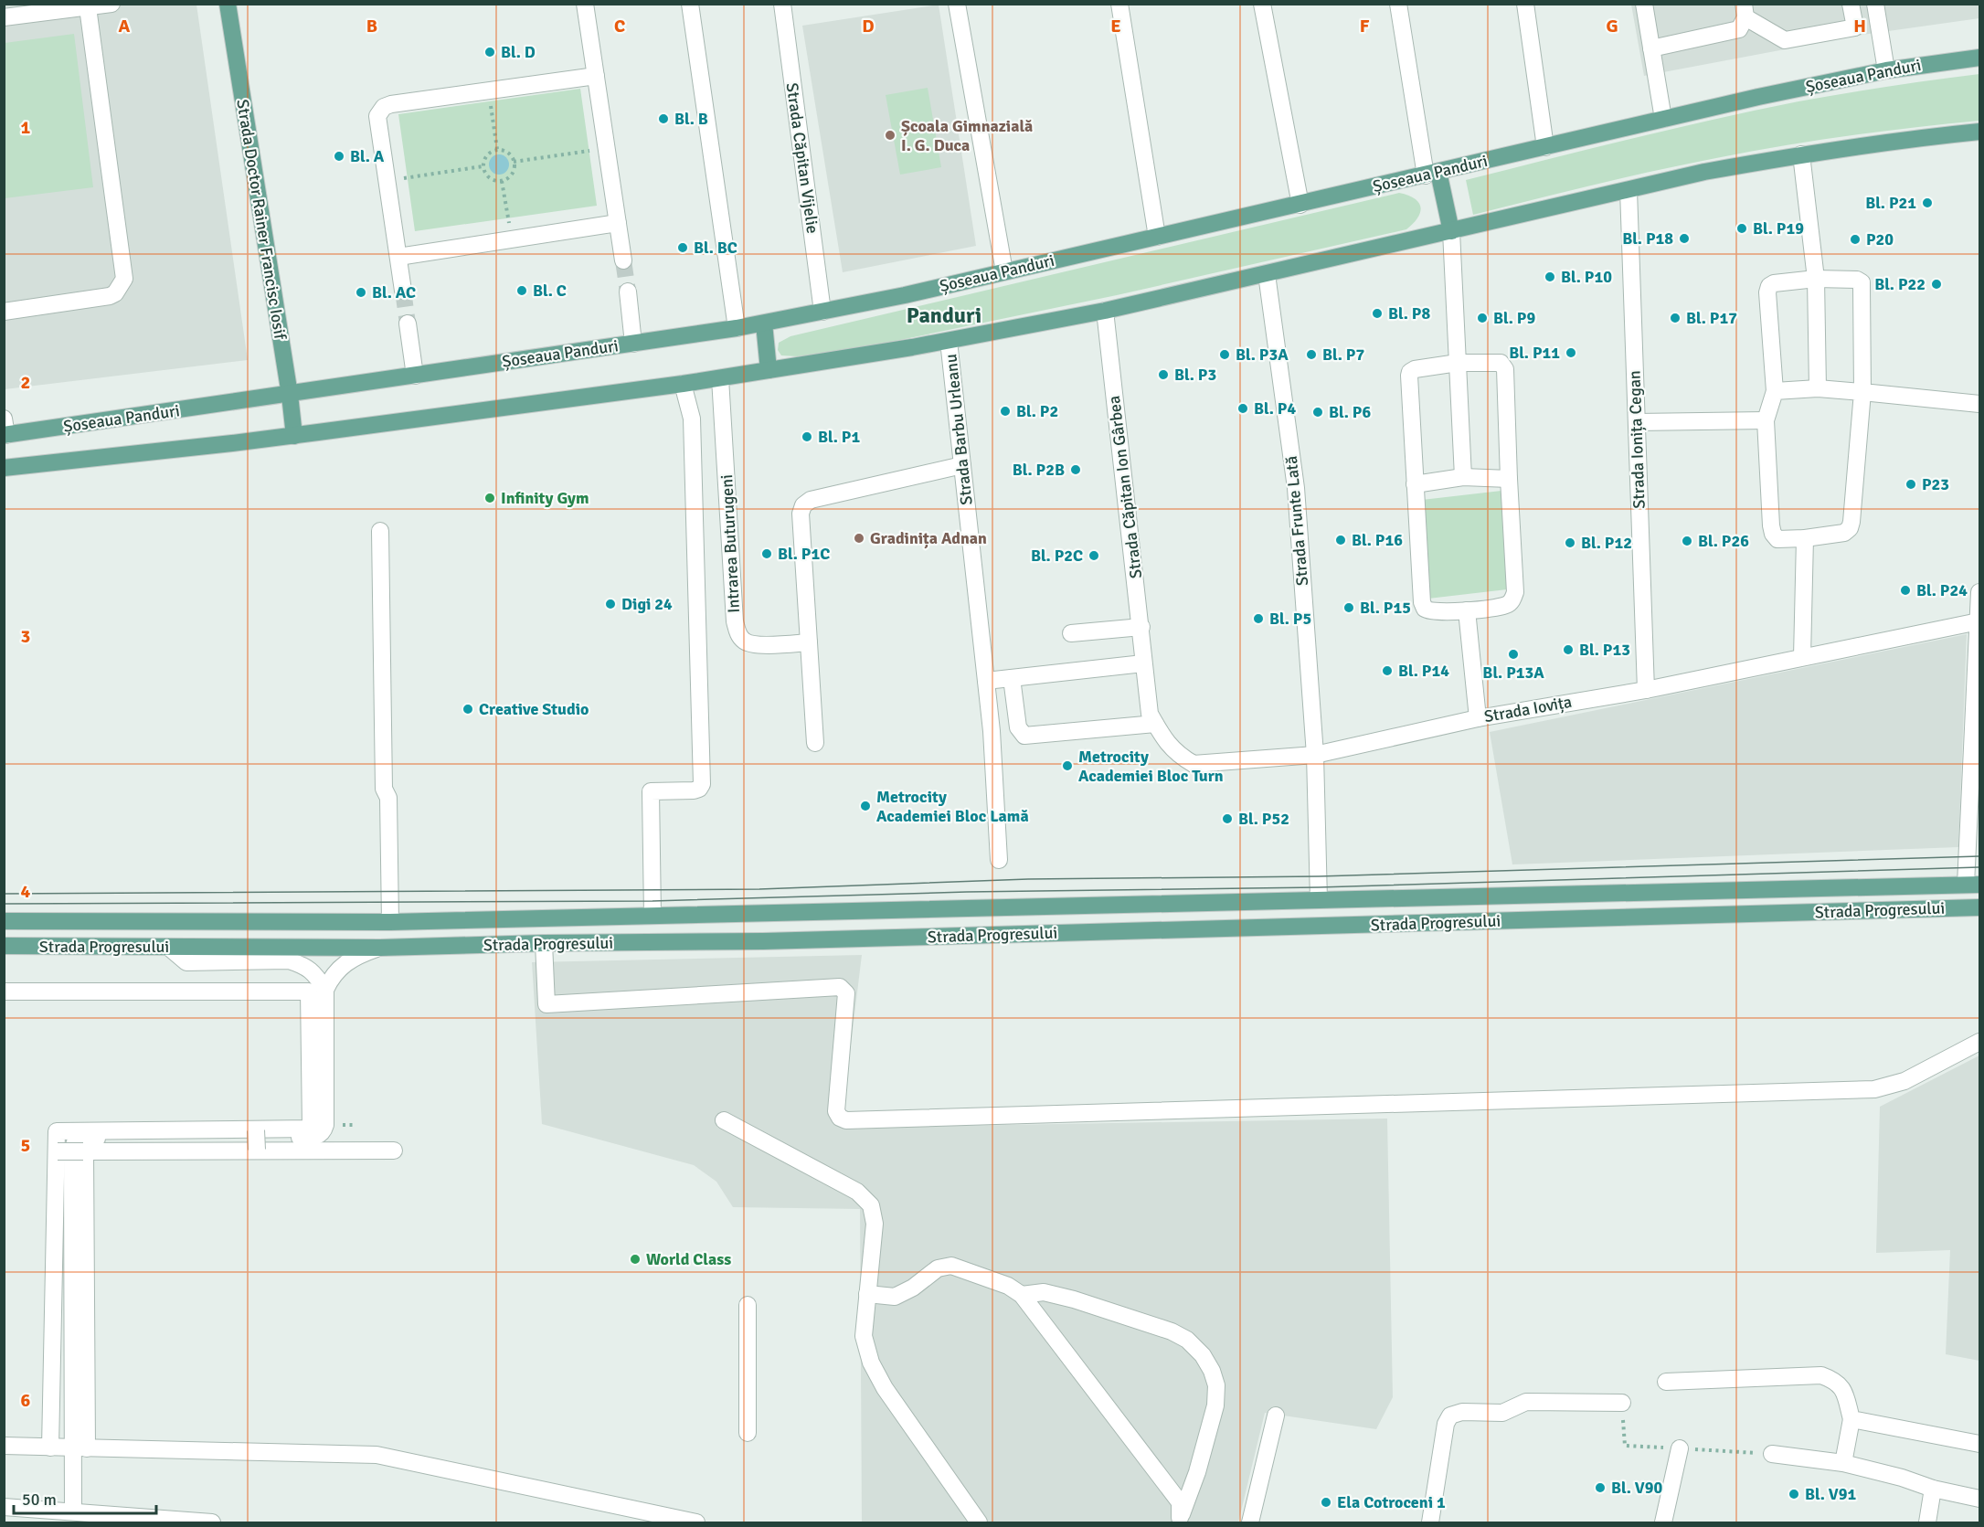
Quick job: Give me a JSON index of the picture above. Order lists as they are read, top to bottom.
{
  "streets": {
    "main road": ["Șoseaua Panduri", "Strada Doctor Rainer Francisc Iosif", "Strada Progresului"],
    "street": [
      "Strada Căpitan Vijelie",
      "Strada Barbu Urleanu",
      "Strada Ionița Cegan",
      "Strada Căpitan Ion Gârbea",
      "Strada Frunte Lată",
      "Intrarea Buturugeni",
      "Strada Iovița"
    ]
  },
  "crossings": [
    ["Șoseaua Panduri", "Strada Căpitan Vijelie"],
    ["Șoseaua Panduri", "Strada Doctor Rainer Francisc Iosif"],
    ["Șoseaua Panduri", "Strada Barbu Urleanu"],
    ["Șoseaua Panduri", "Strada Ionița Cegan"],
    ["Șoseaua Panduri", "Strada Căpitan Ion Gârbea"],
    ["Șoseaua Panduri", "Strada Frunte Lată"],
    ["Șoseaua Panduri", "Intrarea Buturugeni"],
    ["Strada Ionița Cegan", "Strada Iovița"],
    ["Strada Căpitan Ion Gârbea", "Strada Iovița"],
    ["Strada Frunte Lată", "Strada Iovița"],
    ["Strada Frunte Lată", "Strada Progresului"]
  ],
  "districts": ["Panduri"],
  "places": [
    "Bl. D",
    "Bl. B",
    "Școala Gimnazială I. G. Duca",
    "Bl. A",
    "Bl. P21",
    "Bl. P19",
    "Bl. P18",
    "P20",
    "Bl. BC",
    "Bl. P10",
    "Bl. P22",
    "Bl. C",
    "Bl. AC",
    "Bl. P8",
    "Bl. P9",
    "Bl. P17",
    "Bl. P11",
    "Bl. P3A",
    "Bl. P7",
    "Bl. P3",
    "Bl. P4",
    "Bl. P2",
    "Bl. P6",
    "Bl. P1",
    "Bl. P2B",
    "P23",
    "Infinity Gym",
    "Gradinița Adnan",
    "Bl. P16",
    "Bl. P26",
    "Bl. P12",
    "Bl. P1C",
    "Bl. P2C",
    "Bl. P24",
    "Digi 24",
    "Bl. P15",
    "Bl. P5",
    "Bl. P13",
    "Bl. P13A",
    "Bl. P14",
    "Creative Studio",
    "Metrocity Academiei Bloc Turn",
    "Metrocity Academiei Bloc Lamă",
    "Bl. P52",
    "World Class",
    "Bl. V90",
    "Bl. V91",
    "Ela Cotroceni 1"
  ],
  "scale_bar": "50 m",
  "grid": {
    "columns": [
      "A",
      "B",
      "C",
      "D",
      "E",
      "F",
      "G",
      "H"
    ],
    "rows": [
      "1",
      "2",
      "3",
      "4",
      "5",
      "6"
    ]
  }
}
